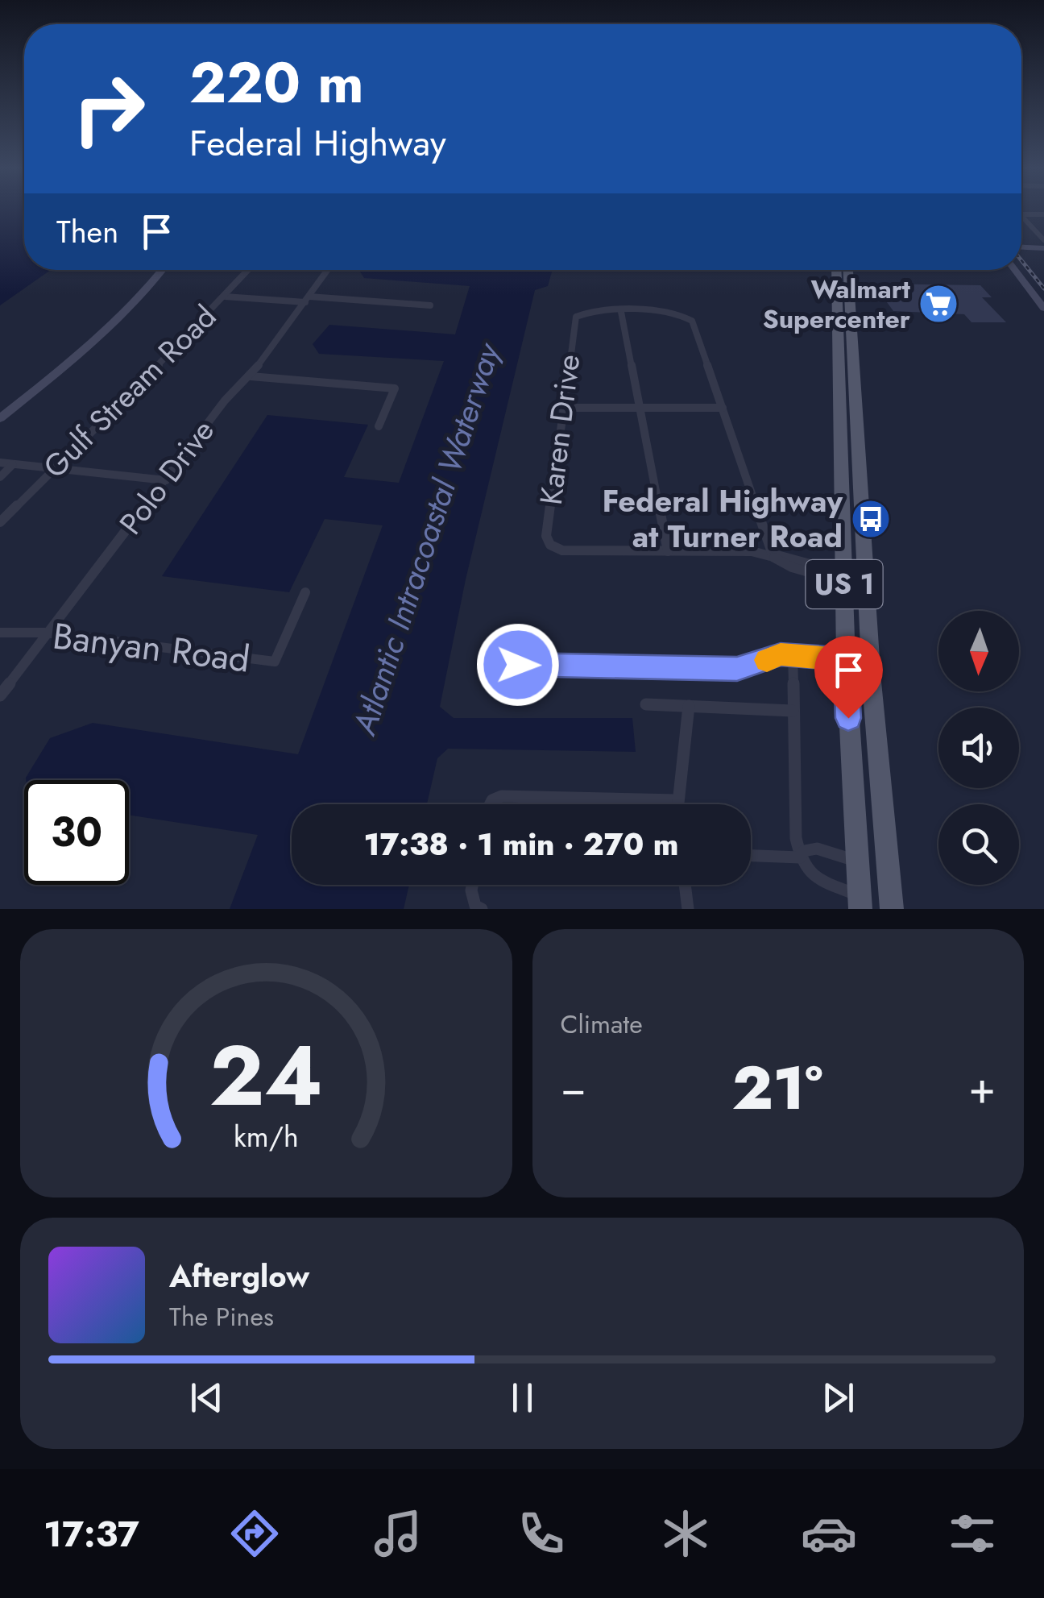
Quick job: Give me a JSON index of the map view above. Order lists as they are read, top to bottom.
{
  "streets": {
    "main road": ["US 1"],
    "street": [
      "Gulf Stream Road",
      "Karen Drive",
      "Polo Drive",
      "Banyan Road"
    ]
  },
  "crossings": [
    ["Polo Drive", "Banyan Road"]
  ],
  "water": ["Atlantic Intracoastal Waterway"],
  "places": {
    "supermarket": ["Walmart Supercenter"],
    "bus stop": ["Federal Highway at Turner Road"]
  },
  "north": "bottom",
  "page": {
    "turn": ["220 m", "Federal Highway"],
    "then": "Then",
    "limit": "30",
    "trip": "17:38 · 1 min · 270 m",
    "tile": "Climate",
    "heat": ["−", "21°", "+"],
    "song": ["Afterglow", "The Pines"],
    "tabs": "17:37",
    "gauge": ["24", "km/h"]
  }
}
